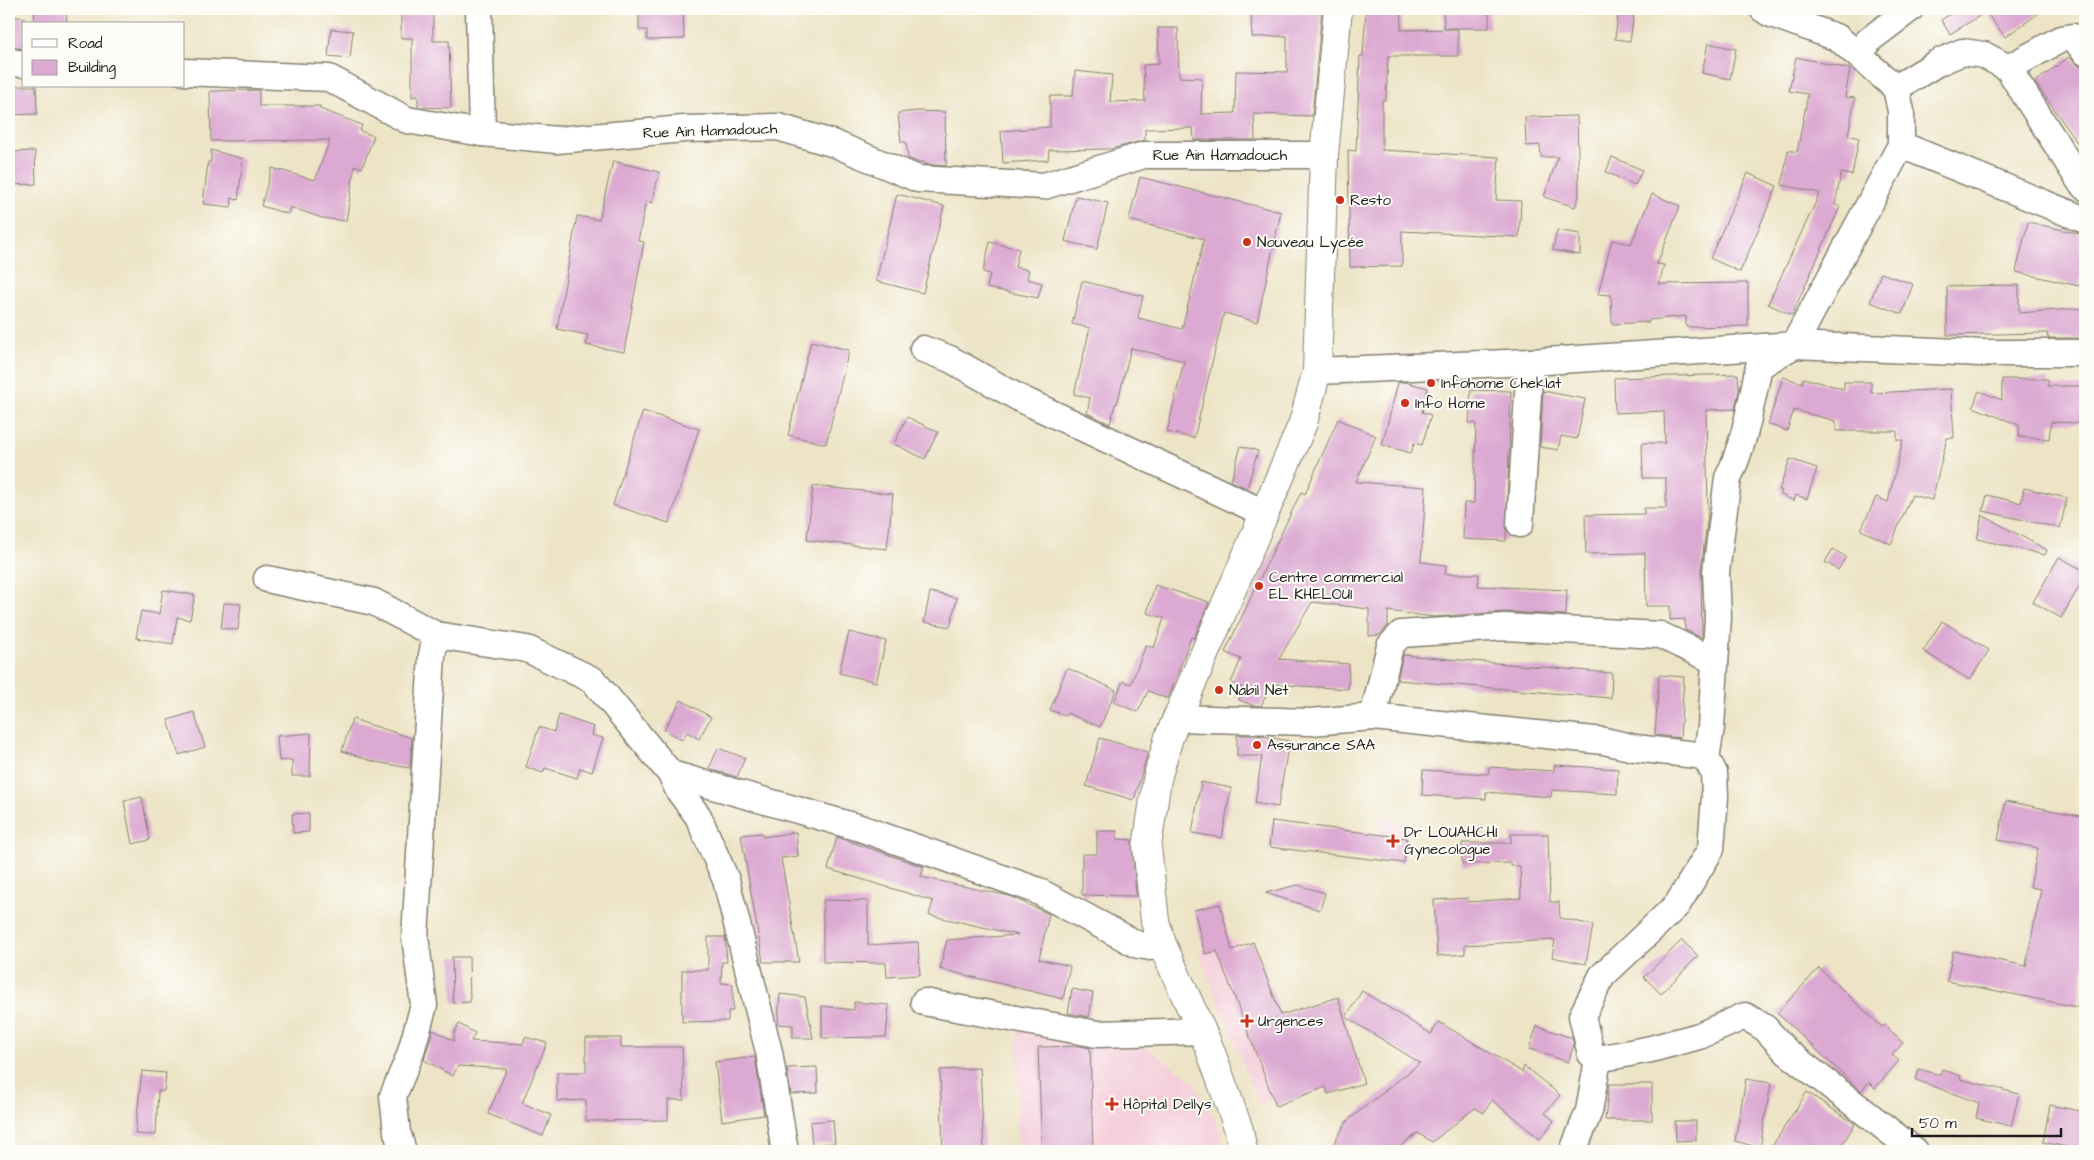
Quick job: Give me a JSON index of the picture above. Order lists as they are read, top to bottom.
{
  "streets": {
    "street": ["Rue Ain Hamadouch"]
  },
  "places": {
    "other": [
      "Resto",
      "Nouveau Lycée",
      "Infohome Cheklat",
      "Info Home",
      "Centre commercial EL KHELOUI",
      "Nabil Net",
      "Assurance SAA"
    ],
    "health": ["Dr LOUAHCHI Gynecologue", "Urgences", "Hôpital Dellys"]
  },
  "legend": ["Road", "Building"],
  "scale_bar": "50 m"
}
